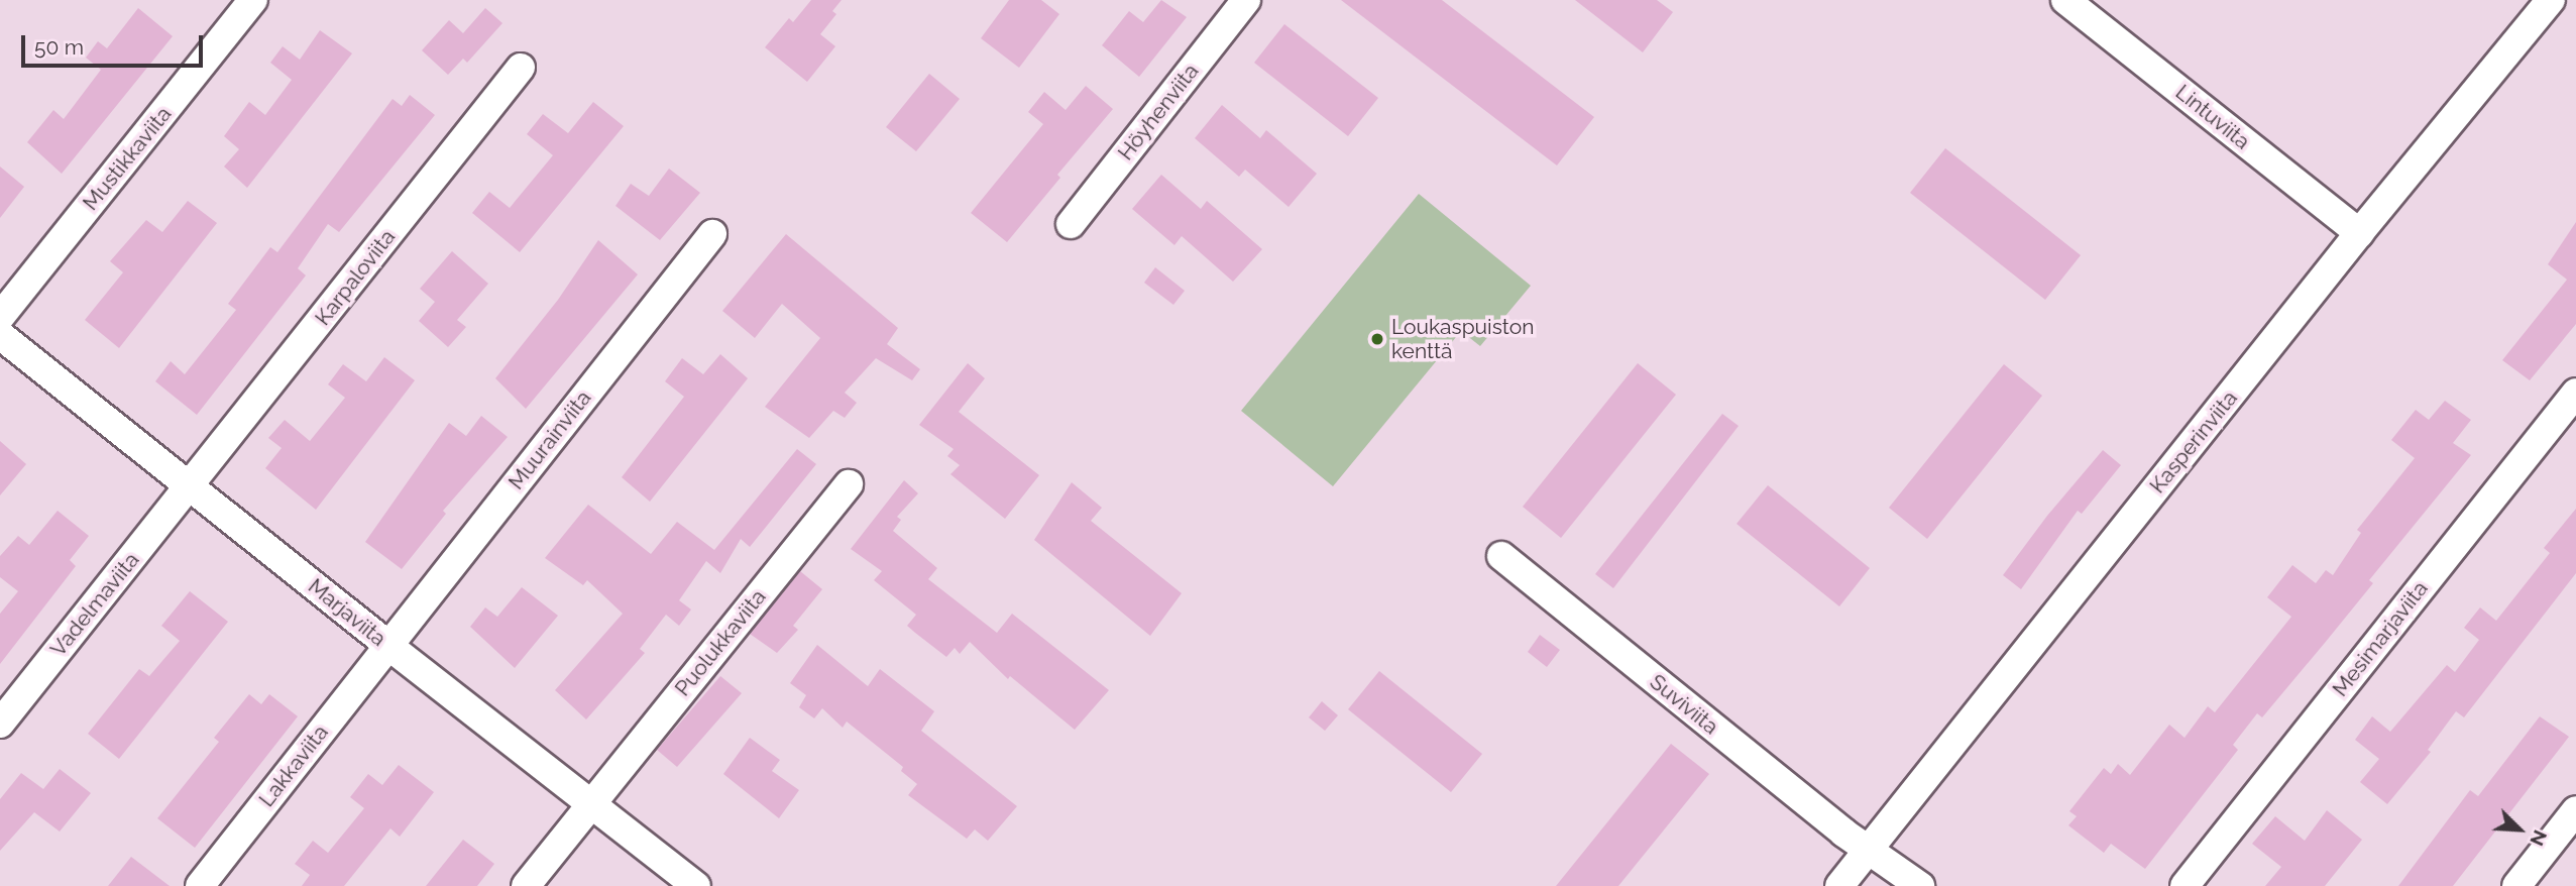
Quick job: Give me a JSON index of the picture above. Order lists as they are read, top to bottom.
{
  "streets": {
    "street": [
      "Höyhenviita",
      "Lintuviita",
      "Mustikkaviita",
      "Karpaloviita",
      "Muurainviita",
      "Kasperinviita",
      "Vadelmaviita",
      "Marjaviita",
      "Mesimarjaviita",
      "Puolukkaviita",
      "Suviviita",
      "Lakkaviita"
    ]
  },
  "crossings": [
    ["Lintuviita", "Kasperinviita"],
    ["Karpaloviita", "Vadelmaviita"],
    ["Karpaloviita", "Marjaviita"],
    ["Muurainviita", "Marjaviita"],
    ["Muurainviita", "Lakkaviita"],
    ["Kasperinviita", "Suviviita"],
    ["Vadelmaviita", "Marjaviita"],
    ["Marjaviita", "Puolukkaviita"],
    ["Marjaviita", "Lakkaviita"]
  ],
  "places": ["Loukaspuiston kenttä"],
  "scale_bar": "50 m",
  "north": "bottom right"
}
